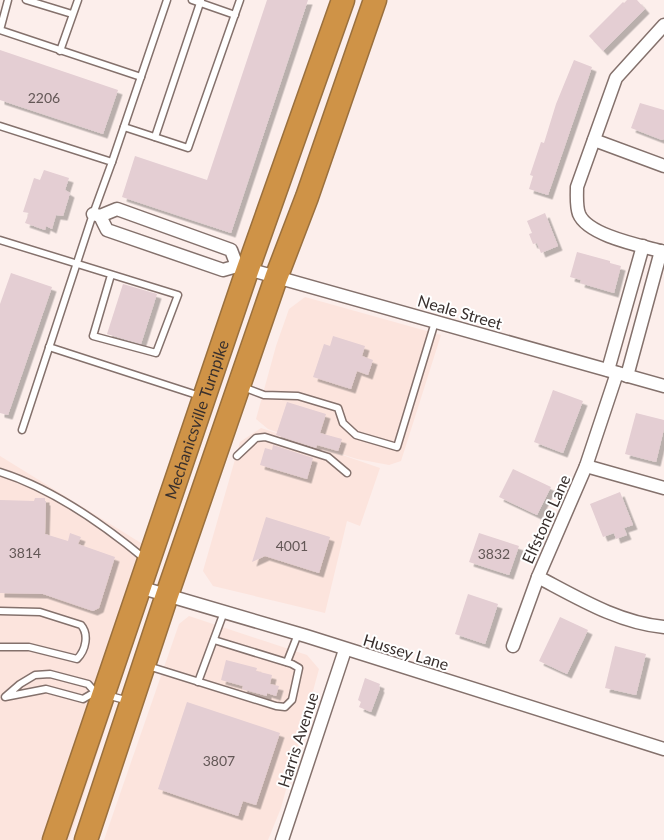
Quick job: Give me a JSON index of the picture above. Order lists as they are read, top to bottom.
{
  "streets": {
    "highway": ["Mechanicsville Turnpike"],
    "street": [
      "Neale Street",
      "Elfstone Lane",
      "Hussey Lane",
      "Harris Avenue"
    ]
  },
  "crossings": [
    ["Neale Street", "Mechanicsville Turnpike"],
    ["Neale Street", "Elfstone Lane"],
    ["Mechanicsville Turnpike", "Hussey Lane"],
    ["Hussey Lane", "Harris Avenue"]
  ],
  "house_numbers": [
    "2206",
    "4001",
    "3814",
    "3832",
    "3807"
  ]
}
